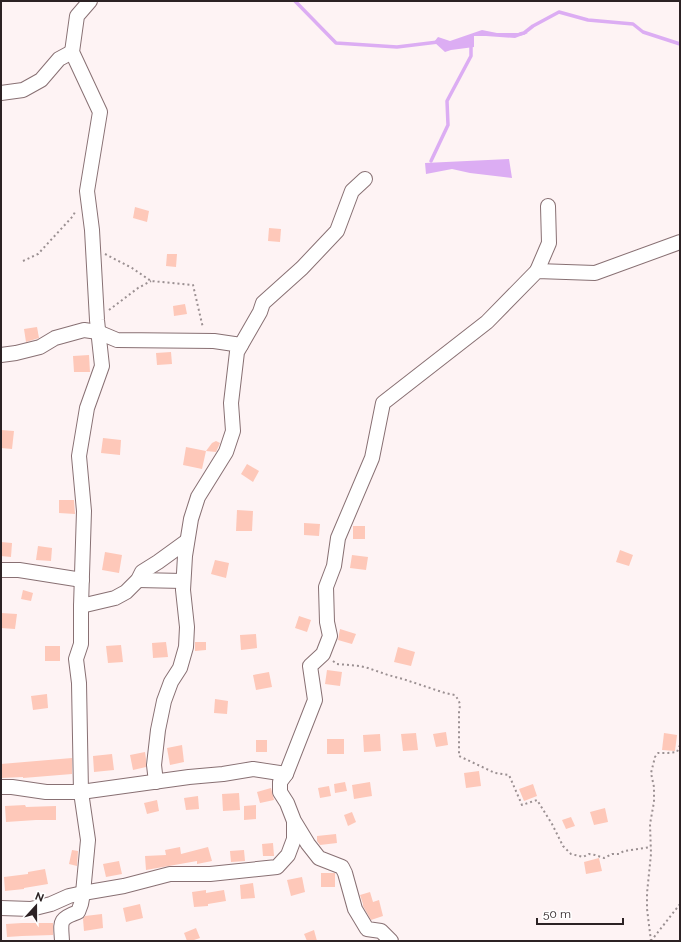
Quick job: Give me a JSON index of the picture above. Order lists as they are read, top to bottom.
{
  "scale_bar": "50 m",
  "north": "top"
}
